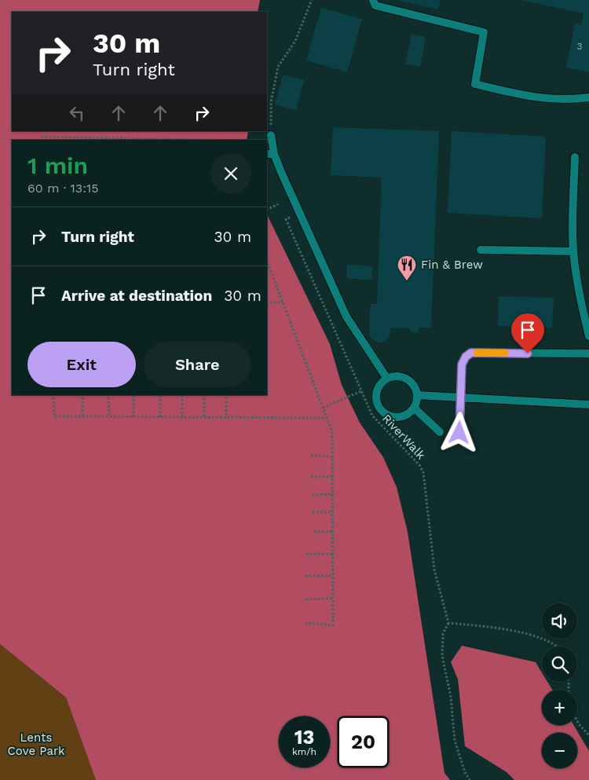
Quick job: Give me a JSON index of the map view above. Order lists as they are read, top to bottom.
{
  "streets": {
    "path": ["RiverWalk"]
  },
  "parks": ["Lents Cove Park"],
  "places": {
    "restaurant": ["Fin & Brew"]
  },
  "house_numbers": ["3"],
  "page": {
    "turn": ["30 m", "Turn right"],
    "heading": ["1 min", "60 m · 13:15"],
    "list": [
      {
        "name": "Turn right",
        "value": "30 m"
      },
      {
        "name": "Arrive at destination",
        "value": "30 m"
      }
    ],
    "buttons": ["Exit", "Share"],
    "map_buttons": ["+", "−"],
    "speed": "13 km/h",
    "limit": "20"
  }
}
